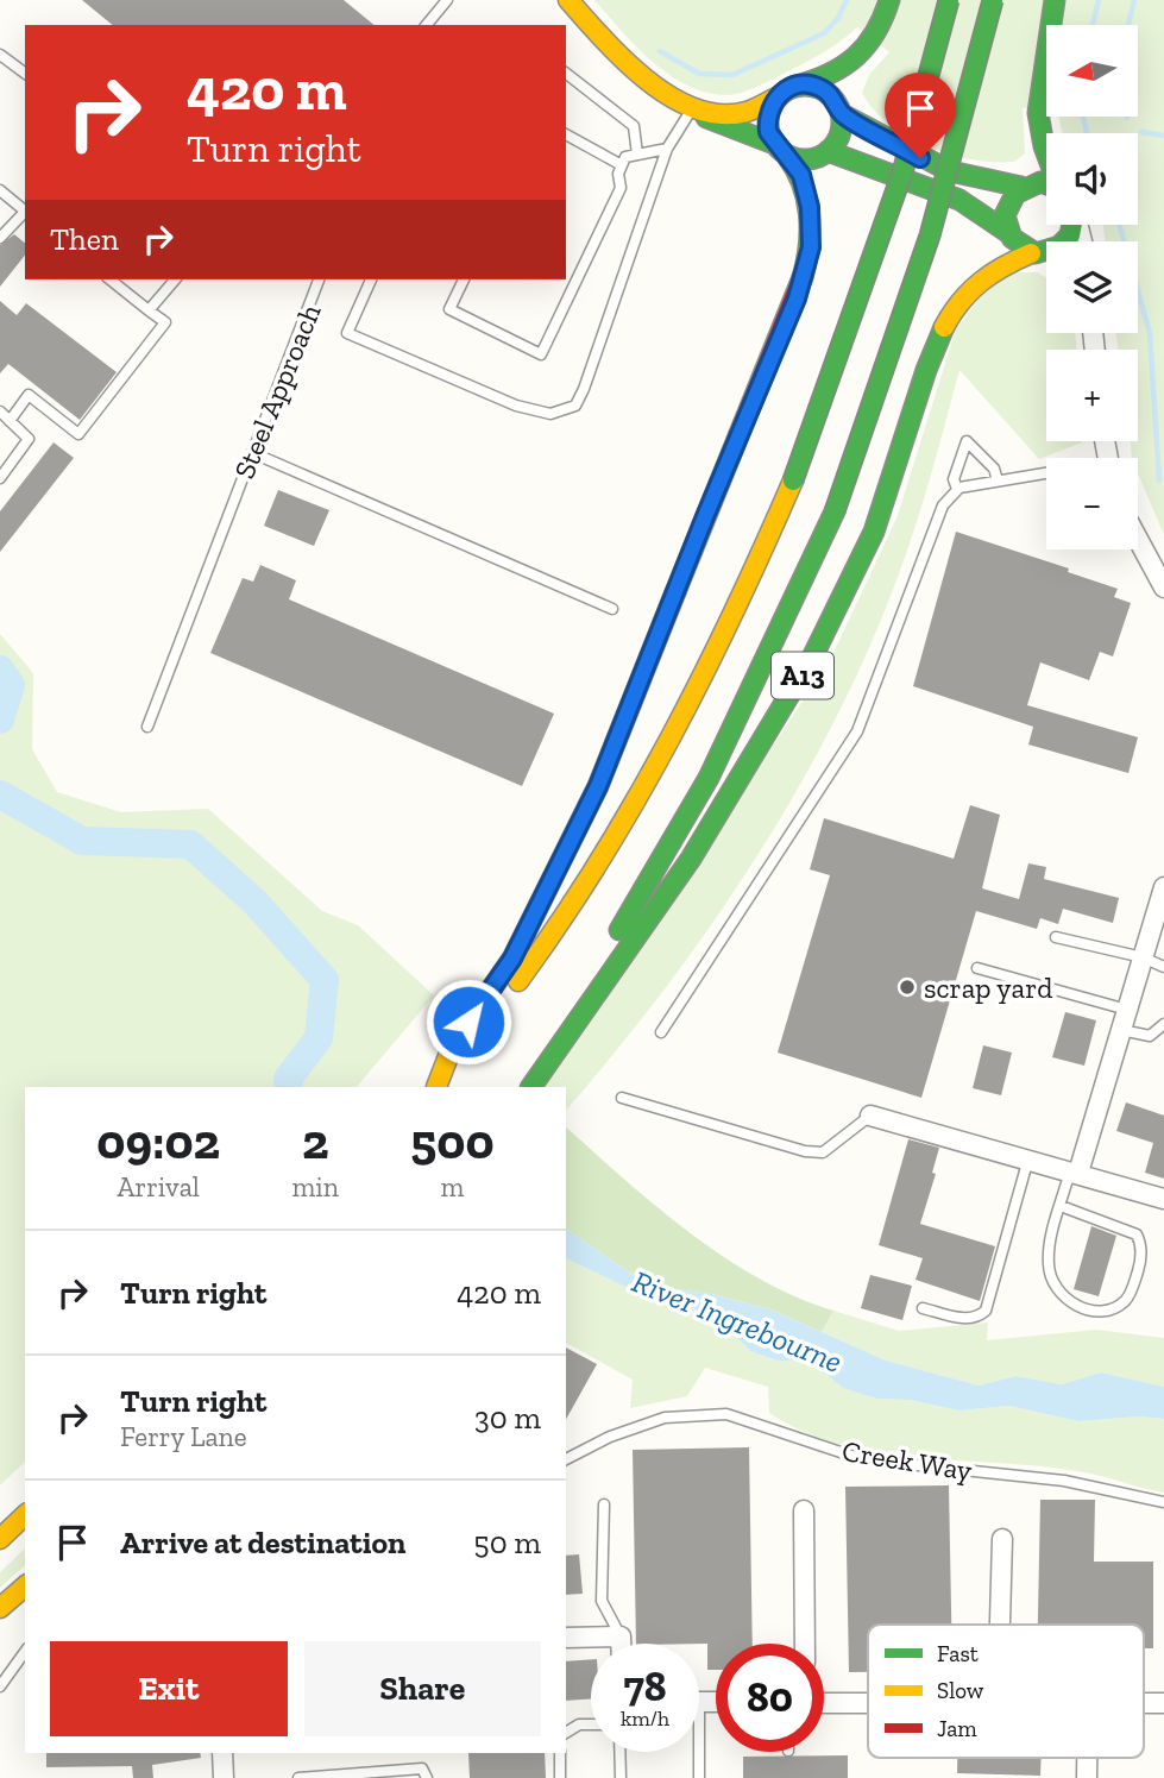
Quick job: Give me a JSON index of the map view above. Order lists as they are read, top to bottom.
{
  "streets": {
    "main road": ["A13"],
    "lane": ["Steel Approach", "Creek Way"]
  },
  "water": ["River Ingrebourne"],
  "places": ["scrap yard"],
  "legend": ["Fast", "Slow", "Jam"],
  "north": "left",
  "page": {
    "map_buttons": ["+", "−"],
    "turn": ["420 m", "Turn right"],
    "then": "Then",
    "eta": [
      "09:02",
      "Arrival",
      "2",
      "min",
      "500",
      "m"
    ],
    "list": [
      {
        "name": "Turn right",
        "value": "420 m"
      },
      {
        "name": "Turn right",
        "note": "Ferry Lane",
        "value": "30 m"
      },
      {
        "name": "Arrive at destination",
        "value": "50 m"
      }
    ],
    "buttons": ["Exit", "Share"],
    "speed": "78 km/h",
    "limit": "80"
  }
}
